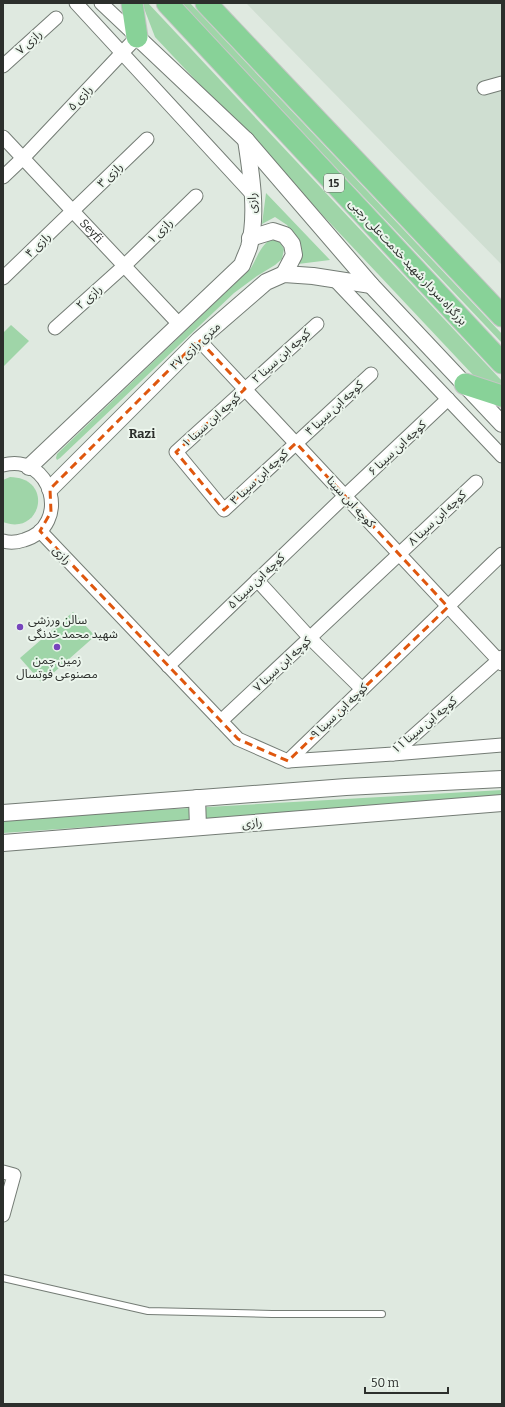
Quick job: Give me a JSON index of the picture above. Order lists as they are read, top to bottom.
{
  "streets": {
    "highway": ["15", "بزرگراه سردار شهید خدمت‌علی رجبی"],
    "street": [
      "رازی ۷",
      "رازی ۵",
      "رازی ۳",
      "رازی",
      "Seyfi",
      "رازی ۱",
      "رازی ۴",
      "رازی ۲",
      "۲۷ متری رازی",
      "کوچه ابن سینا ۲",
      "کوچه ابن سینا ۴",
      "کوچه ابن سینا ۱",
      "کوچه ابن سینا ۶",
      "کوچه ابن سینا ۳",
      "کوچه ابن سینا",
      "کوچه ابن سینا ۸",
      "کوچه ابن سینا ۵",
      "کوچه ابن سینا ۷",
      "کوچه ابن سینا ۹",
      "کوچه ابن سینا ۱۱"
    ]
  },
  "crossings": [
    ["رازی ۵", "Seyfi"],
    ["رازی ۳", "Seyfi"],
    ["رازی ۳", "رازی ۴"],
    ["رازی", "Seyfi"],
    ["رازی", "کوچه ابن سینا ۵"],
    ["Seyfi", "رازی ۱"],
    ["Seyfi", "رازی ۴"],
    ["Seyfi", "رازی ۲"],
    ["رازی ۱", "رازی ۲"],
    ["۲۷ متری رازی", "کوچه ابن سینا"],
    ["کوچه ابن سینا ۲", "کوچه ابن سینا ۱"],
    ["کوچه ابن سینا ۲", "کوچه ابن سینا"],
    ["کوچه ابن سینا ۴", "کوچه ابن سینا ۳"],
    ["کوچه ابن سینا ۴", "کوچه ابن سینا"],
    ["کوچه ابن سینا ۱", "کوچه ابن سینا ۳"],
    ["کوچه ابن سینا ۱", "کوچه ابن سینا"],
    ["کوچه ابن سینا ۶", "کوچه ابن سینا"],
    ["کوچه ابن سینا ۶", "کوچه ابن سینا ۵"],
    ["کوچه ابن سینا ۳", "کوچه ابن سینا"],
    ["کوچه ابن سینا", "کوچه ابن سینا ۸"],
    ["کوچه ابن سینا", "کوچه ابن سینا ۵"],
    ["کوچه ابن سینا", "کوچه ابن سینا ۷"],
    ["کوچه ابن سینا", "کوچه ابن سینا ۹"],
    ["کوچه ابن سینا", "کوچه ابن سینا ۱۱"],
    ["کوچه ابن سینا ۸", "کوچه ابن سینا ۷"],
    ["کوچه ابن سینا ۹", "کوچه ابن سینا ۱۱"]
  ],
  "districts": ["Razi"],
  "places": ["سالن ورزشی شهید محمد خدنگی", "زمین چمن مصنوعی فوتسال"],
  "scale_bar": "50 m"
}
